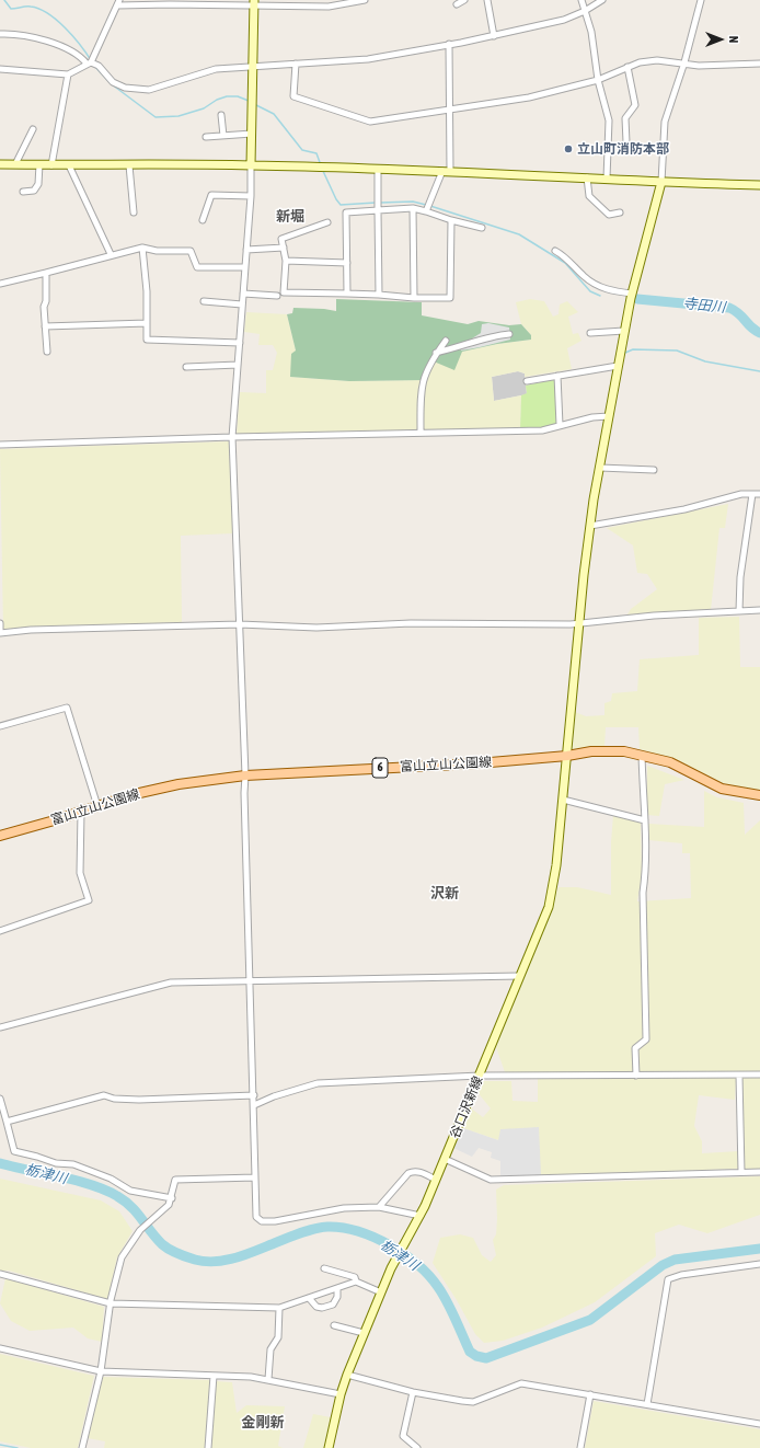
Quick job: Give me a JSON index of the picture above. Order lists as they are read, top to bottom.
{
  "streets": {
    "main road": ["富山立山公園線", "6"],
    "street": ["谷口沢新線"]
  },
  "crossings": [
    ["富山立山公園線", "谷口沢新線"]
  ],
  "districts": ["新堀", "沢新", "金剛新"],
  "water": ["寺田川", "栃津川"],
  "places": ["立山町消防本部"],
  "north": "right"
}
